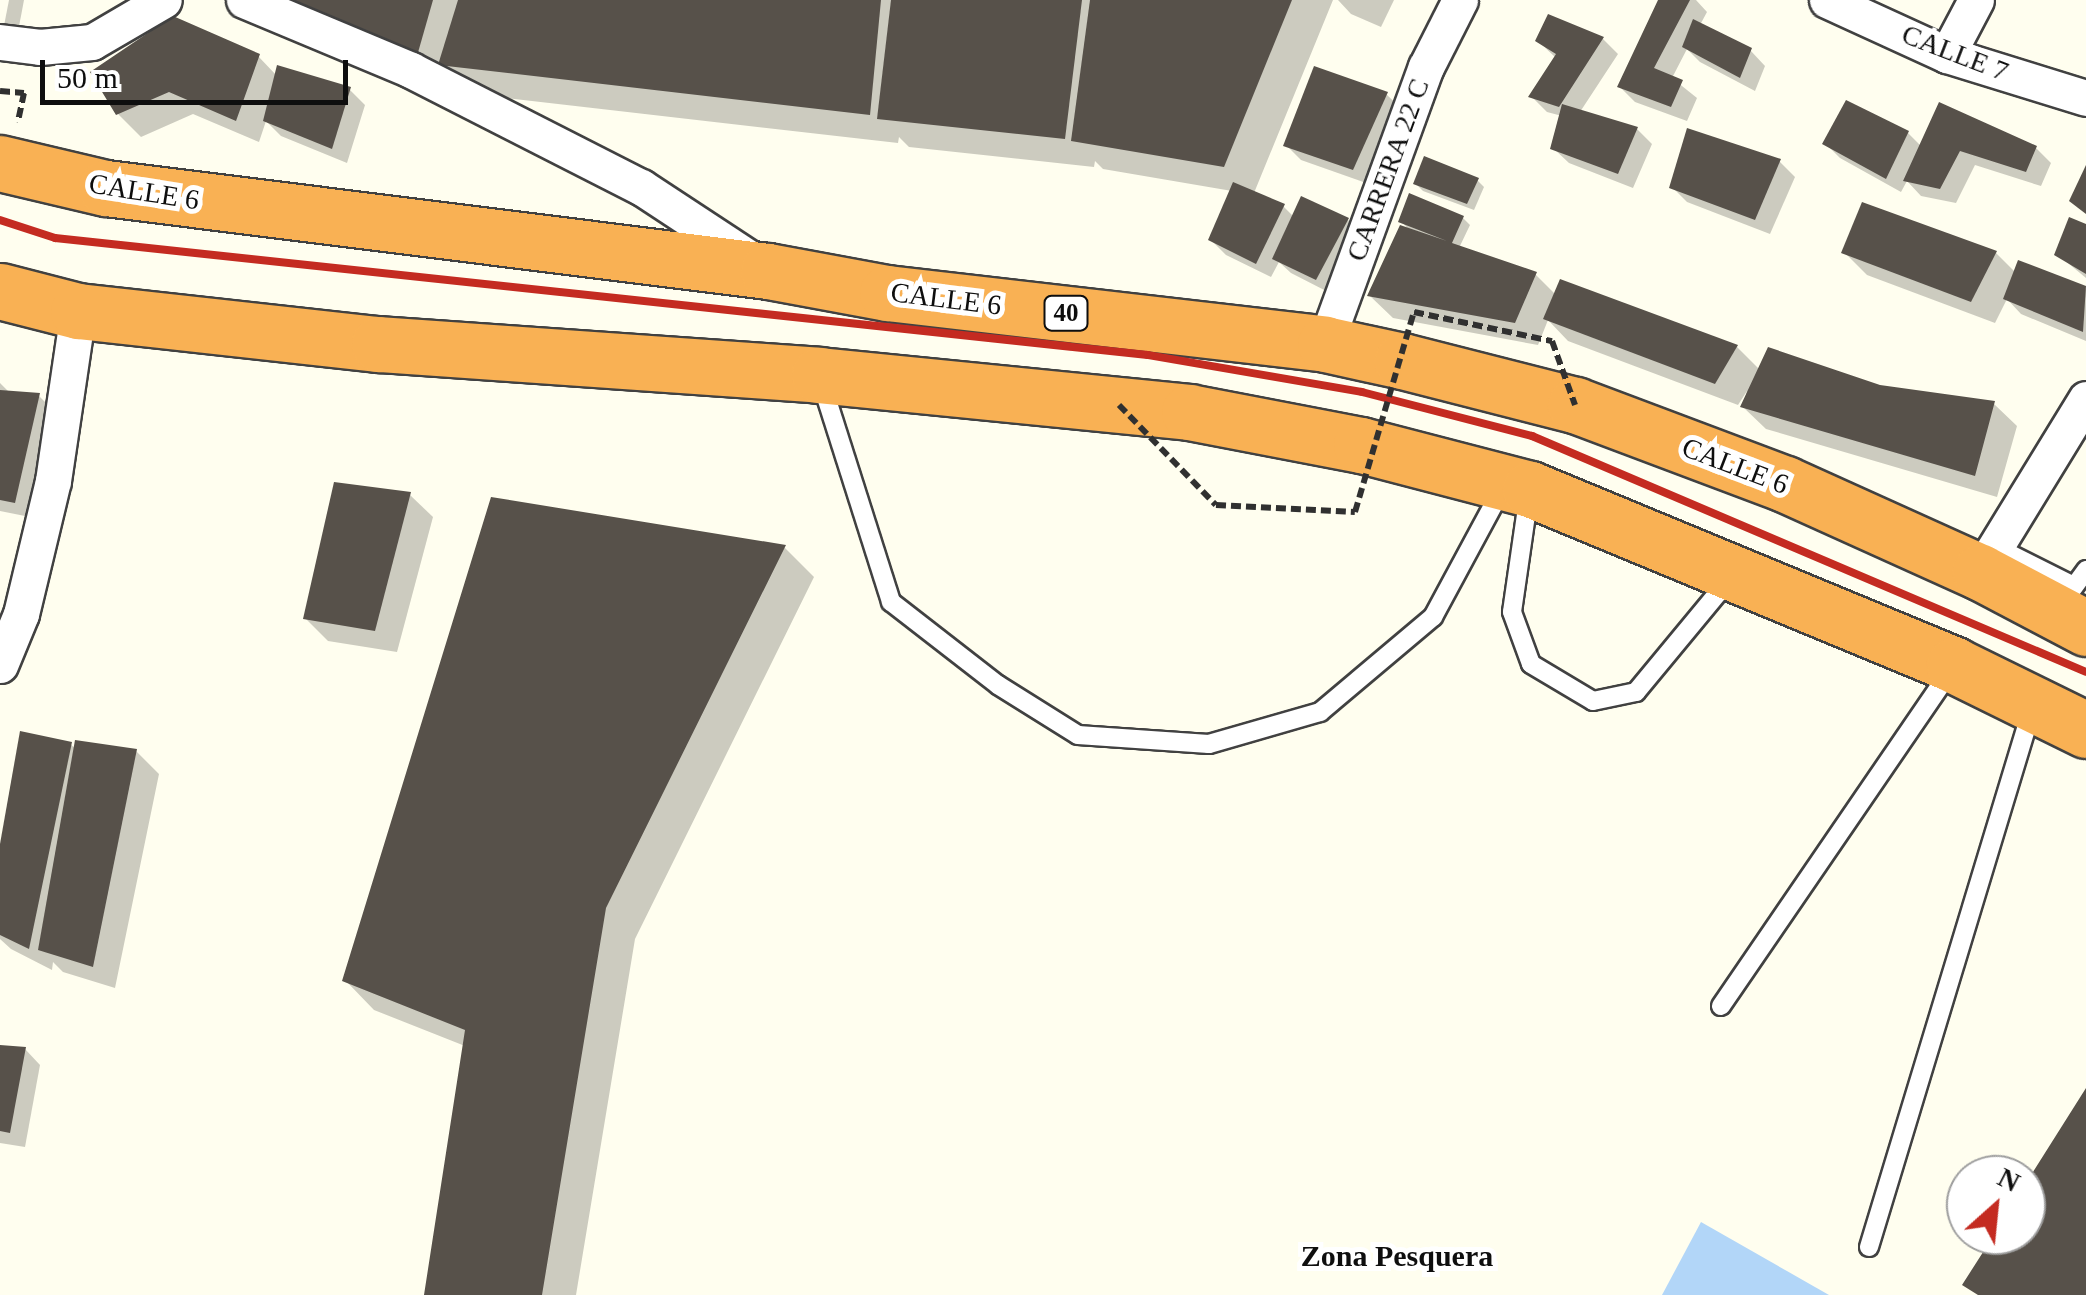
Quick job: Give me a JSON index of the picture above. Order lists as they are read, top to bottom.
{
  "streets": {
    "highway": ["CALLE 6", "40"],
    "street": ["CALLE 7", "CARRERA 22 C"]
  },
  "crossings": [
    ["CARRERA 22 C", "CALLE 6"]
  ],
  "districts": ["Zona Pesquera"],
  "scale_bar": "50 m",
  "north": "top right"
}
